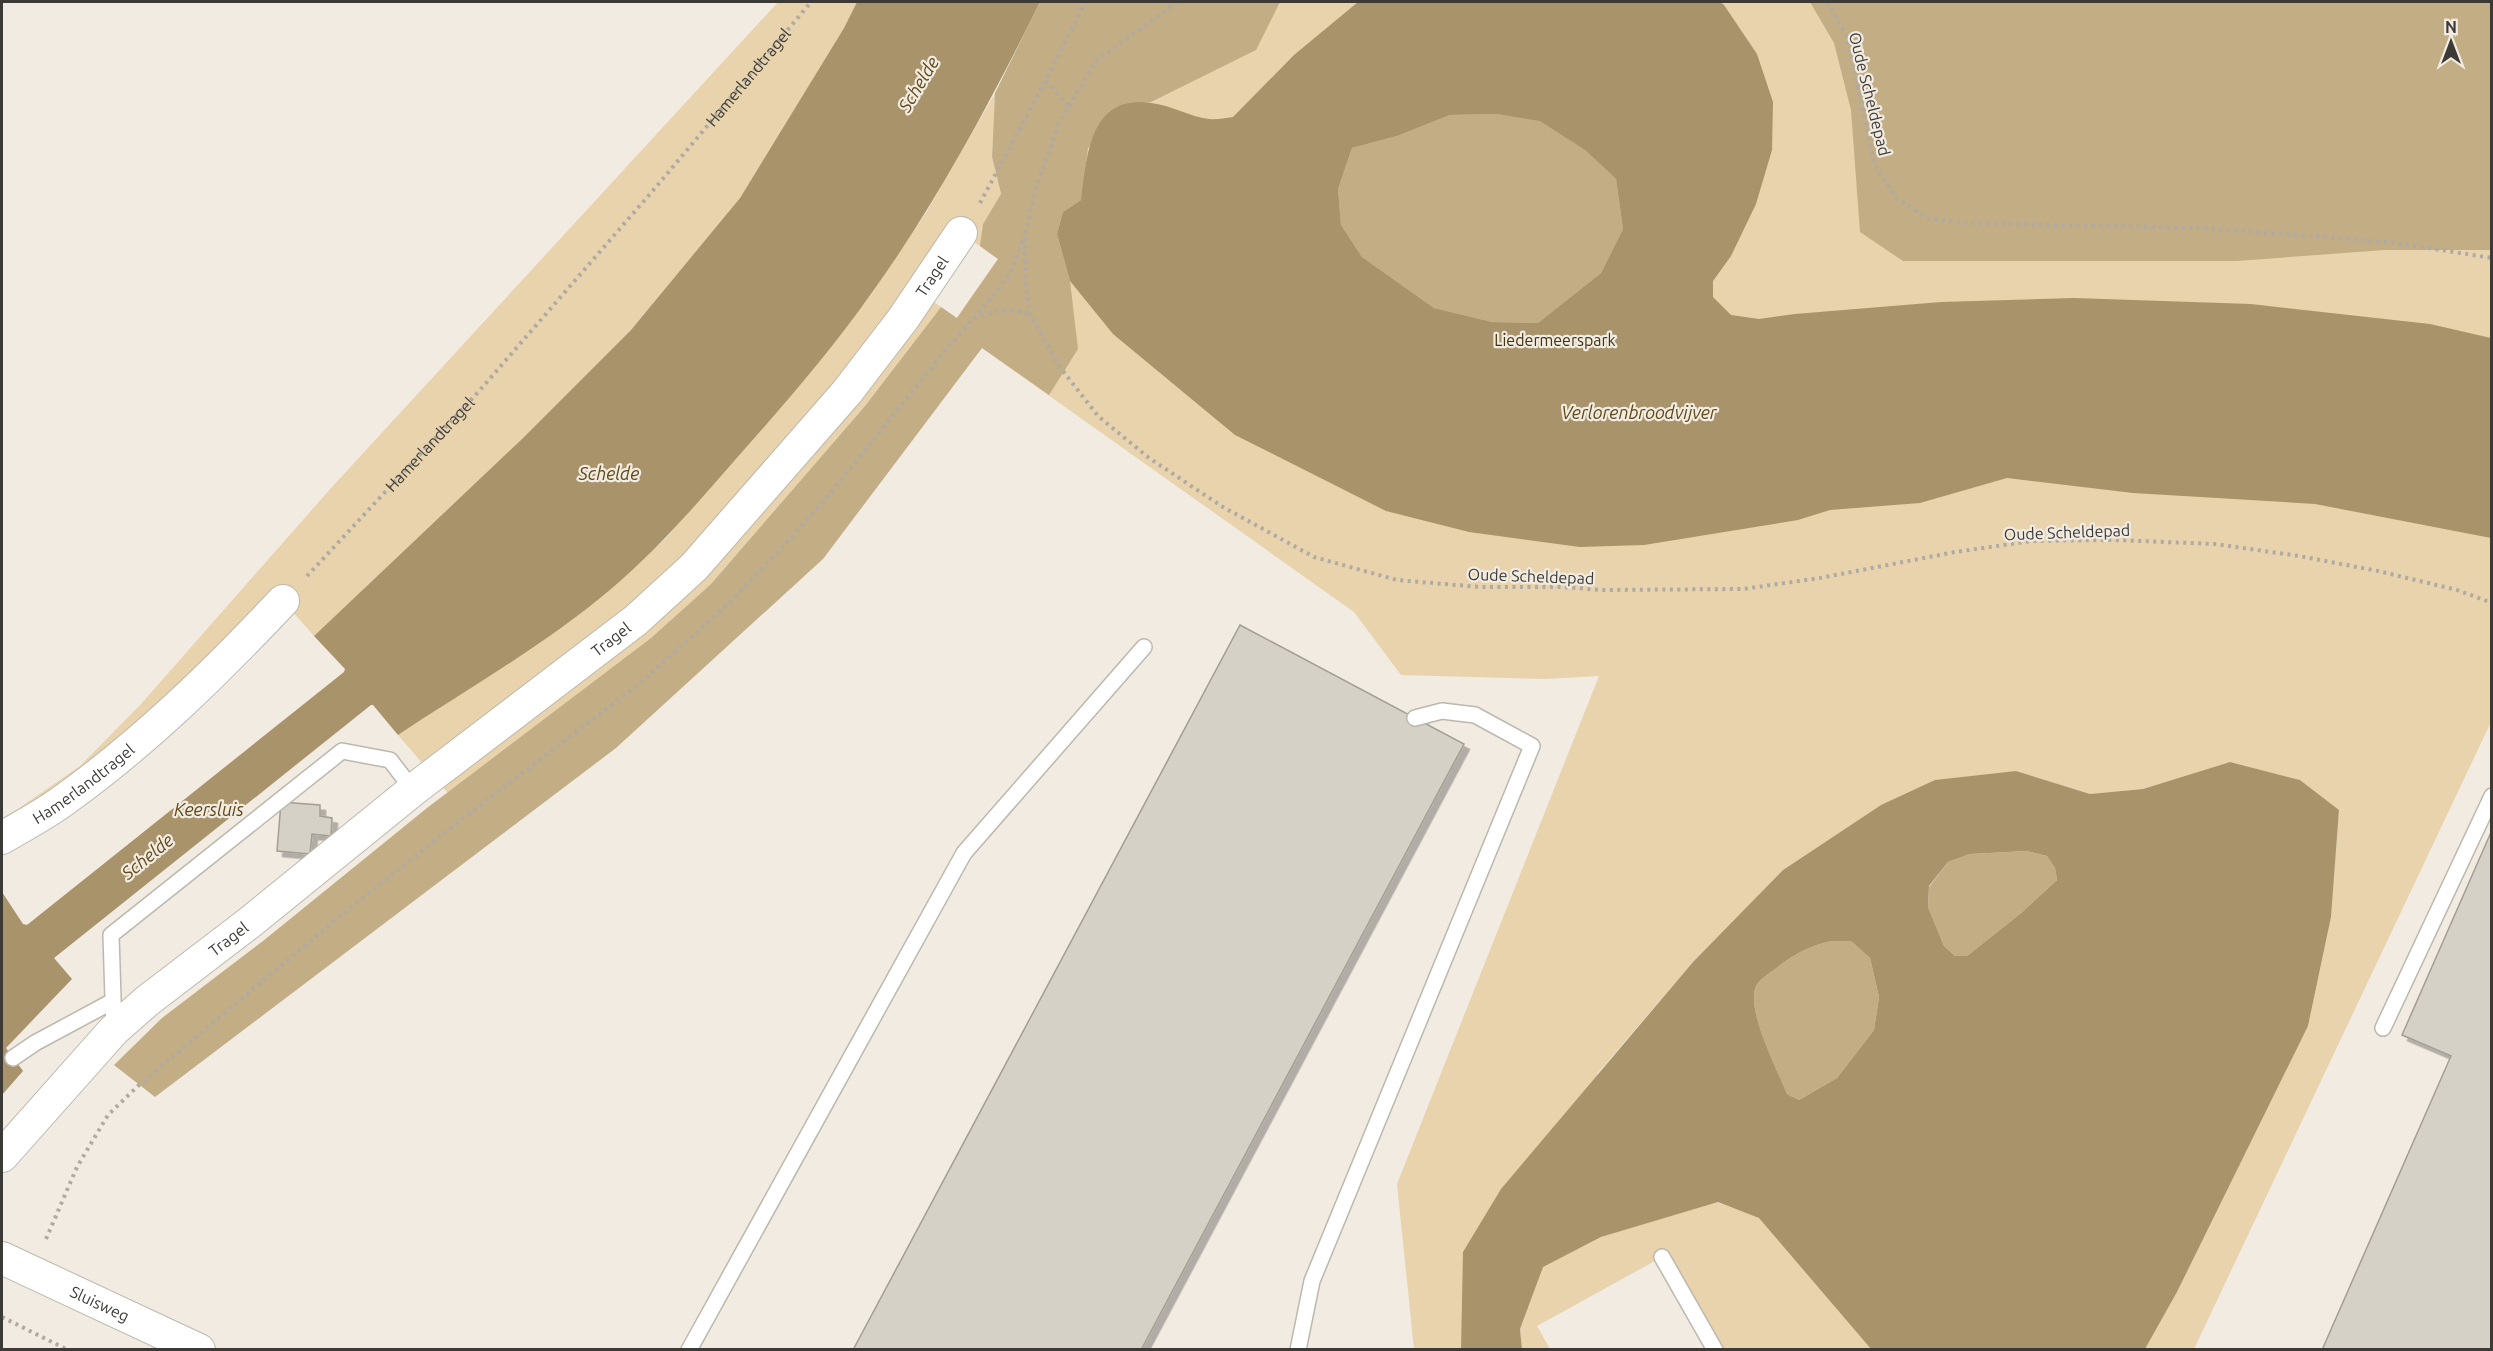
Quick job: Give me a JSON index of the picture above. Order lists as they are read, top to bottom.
{
  "streets": {
    "street": ["Hamerlandtragel", "Tragel", "Sluisweg"],
    "path": ["Oude Scheldepad"]
  },
  "water": ["Schelde", "Verlorenbroodvijver", "Keersluis"],
  "parks": ["Liedermeerspark"],
  "north": "top"
}
